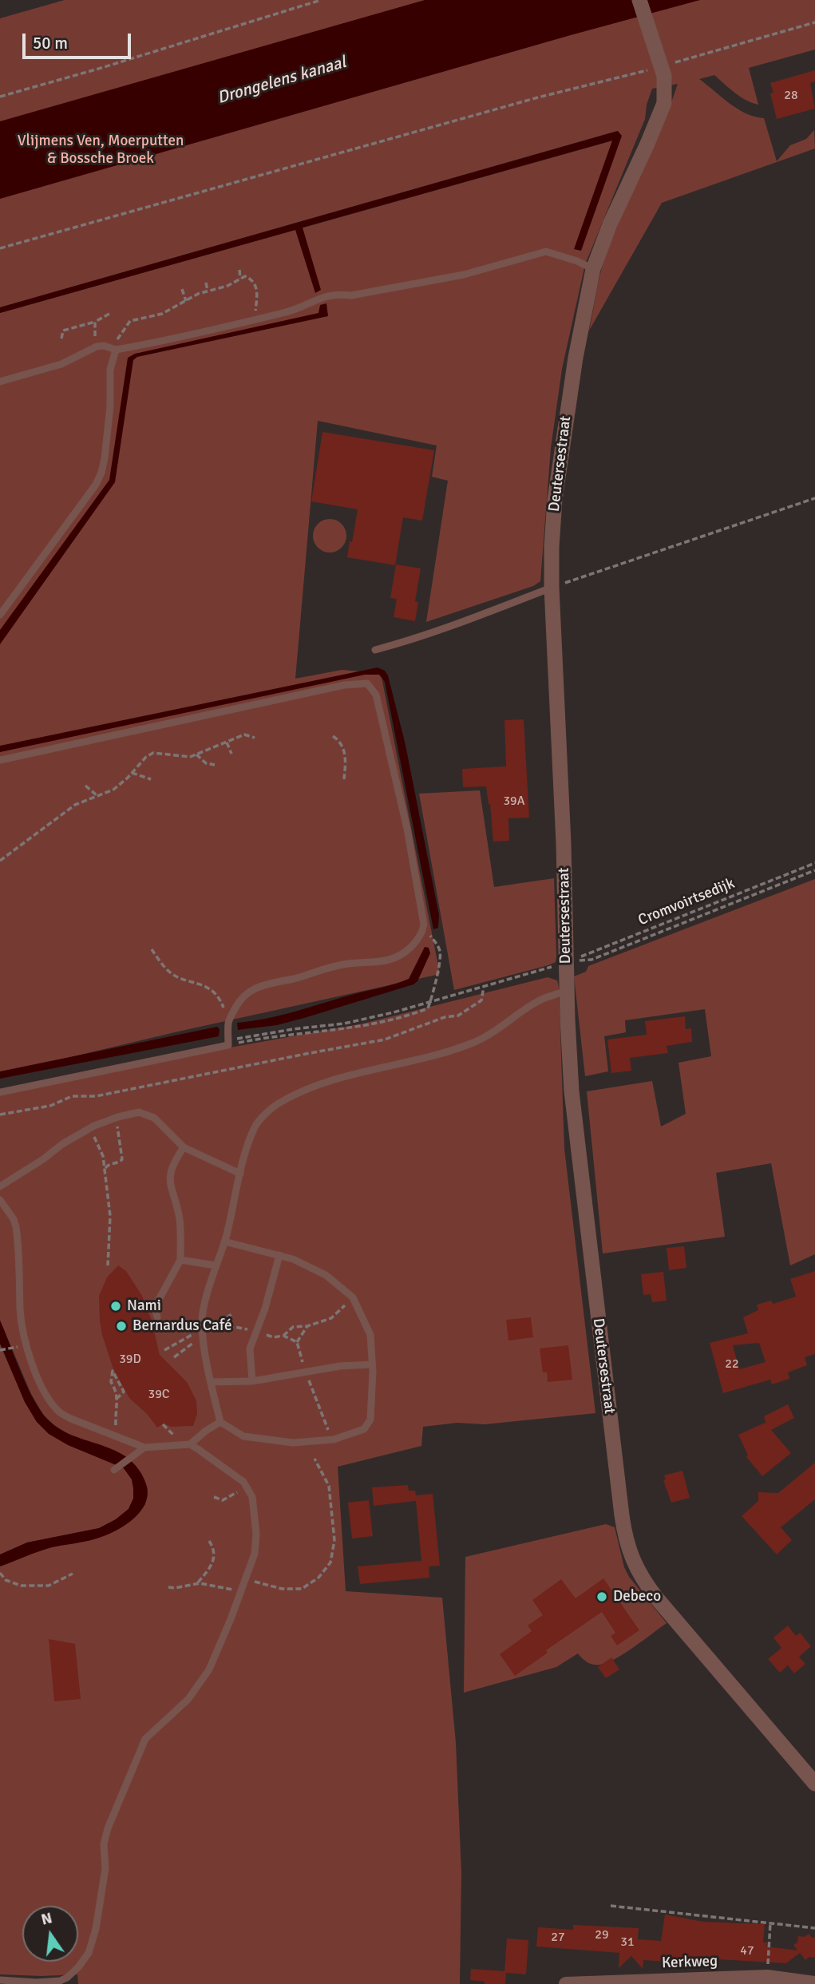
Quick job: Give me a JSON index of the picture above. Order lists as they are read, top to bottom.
{
  "streets": {
    "street": ["Deutersestraat", "Kerkweg"],
    "path": ["Cromvoirtsedijk"]
  },
  "crossings": [
    ["Deutersestraat", "Cromvoirtsedijk"]
  ],
  "water": ["Drongelens kanaal"],
  "parks": ["Vlijmens Ven, Moerputten & Bossche Broek"],
  "places": ["Nami", "Bernardus Café", "Debeco"],
  "house_numbers": [
    "28",
    "39A",
    "39D",
    "22",
    "39C",
    "29",
    "27",
    "31",
    "47"
  ],
  "scale_bar": "50 m",
  "north": "top"
}
